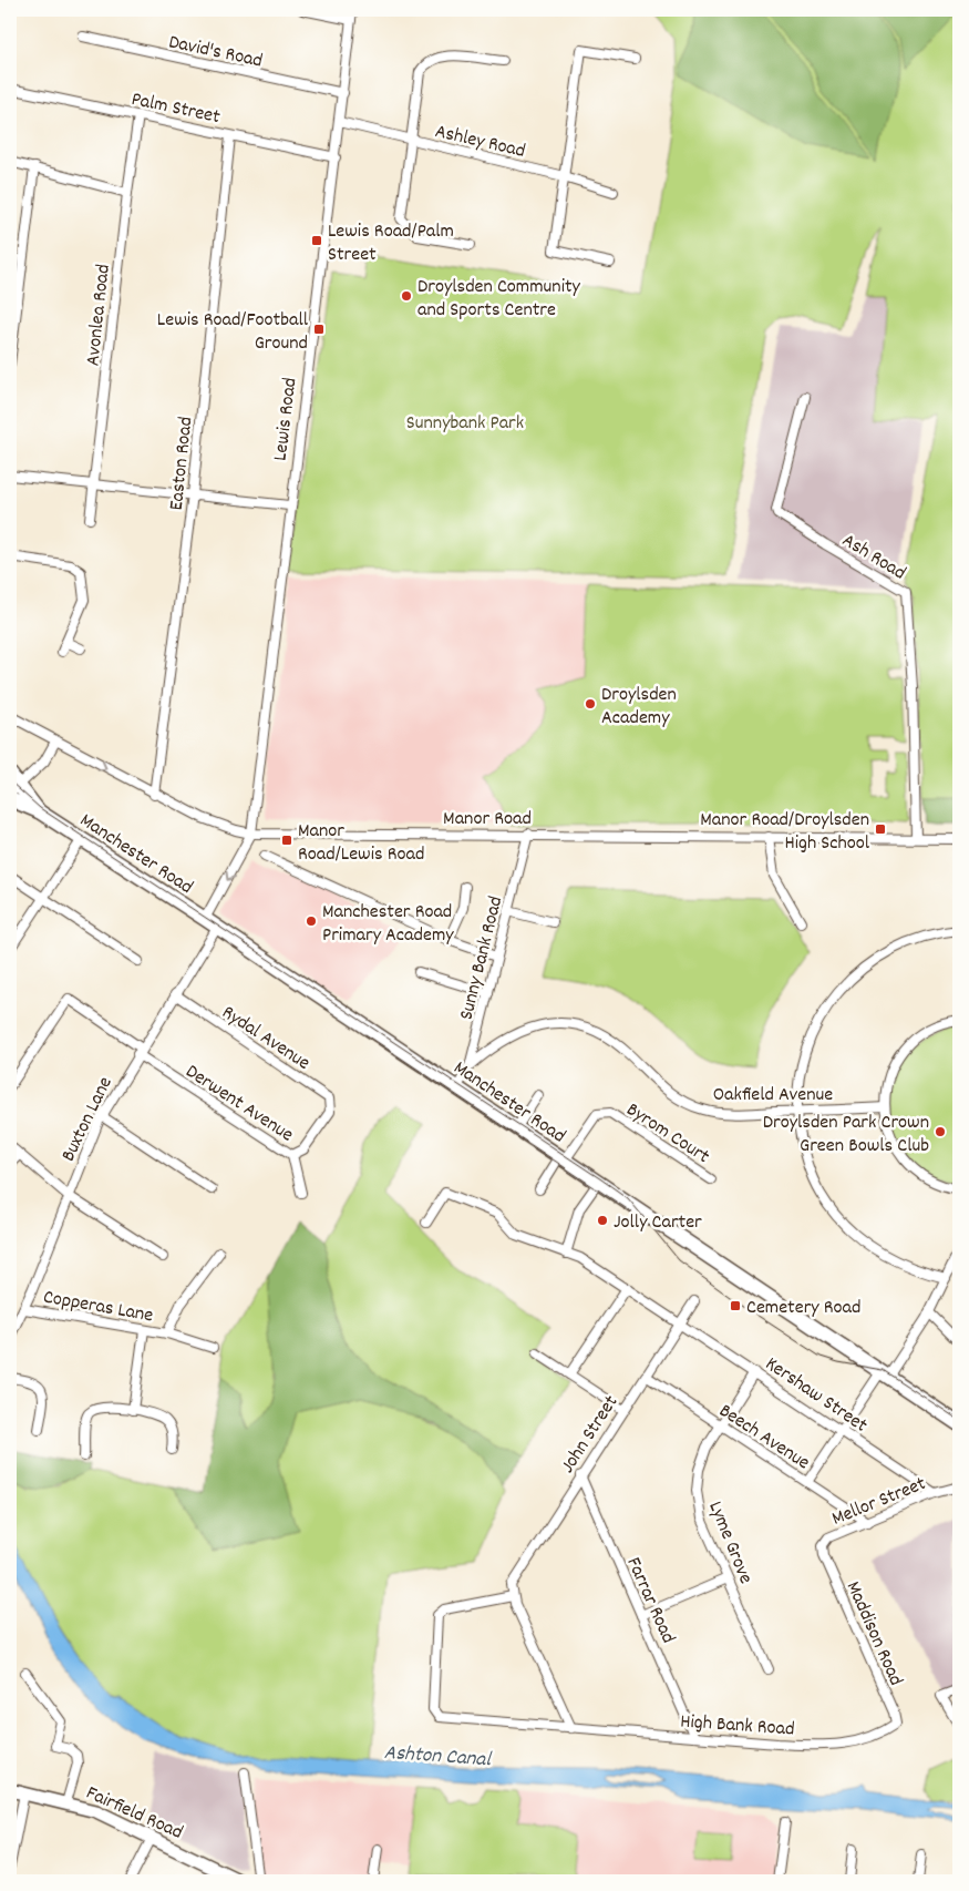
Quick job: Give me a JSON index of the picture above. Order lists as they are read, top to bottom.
{
  "streets": {
    "main road": ["Manchester Road"],
    "street": [
      "David's Road",
      "Palm Street",
      "Ashley Road",
      "Avonlea Road",
      "Lewis Road",
      "Easton Road",
      "Ash Road",
      "Manor Road",
      "Sunny Bank Road",
      "Rydal Avenue",
      "Oakfield Avenue",
      "Derwent Avenue",
      "Buxton Lane",
      "Byrom Court",
      "Copperas Lane",
      "Kershaw Street",
      "John Street",
      "Beech Avenue",
      "Mellor Street",
      "Lyme Grove",
      "Farrar Road",
      "Maddison Road",
      "High Bank Road",
      "Fairfield Road"
    ]
  },
  "crossings": [
    ["David's Road", "Lewis Road"],
    ["Palm Street", "Avonlea Road"],
    ["Palm Street", "Lewis Road"],
    ["Palm Street", "Easton Road"],
    ["Ashley Road", "Lewis Road"],
    ["Lewis Road", "Manor Road"],
    ["Easton Road", "Manor Road"],
    ["Ash Road", "Manor Road"],
    ["Manor Road", "Sunny Bank Road"],
    ["Manchester Road", "Sunny Bank Road"],
    ["Manchester Road", "Buxton Lane"],
    ["Manchester Road", "Byrom Court"],
    ["Sunny Bank Road", "Oakfield Avenue"],
    ["Rydal Avenue", "Derwent Avenue"],
    ["Rydal Avenue", "Buxton Lane"],
    ["Derwent Avenue", "Buxton Lane"],
    ["Buxton Lane", "Copperas Lane"],
    ["Kershaw Street", "John Street"],
    ["Kershaw Street", "Mellor Street"],
    ["Kershaw Street", "Lyme Grove"],
    ["John Street", "Beech Avenue"],
    ["John Street", "Farrar Road"],
    ["John Street", "High Bank Road"],
    ["Beech Avenue", "Mellor Street"],
    ["Beech Avenue", "Lyme Grove"],
    ["Mellor Street", "Maddison Road"],
    ["Farrar Road", "High Bank Road"],
    ["Maddison Road", "High Bank Road"]
  ],
  "water": ["Ashton Canal"],
  "parks": ["Sunnybank Park"],
  "places": {
    "transit": [
      "Lewis Road/Palm Street",
      "Lewis Road/Football Ground",
      "Manor Road/Droylsden High School",
      "Manor Road/Lewis Road",
      "Cemetery Road"
    ],
    "other": [
      "Droylsden Community and Sports Centre",
      "Droylsden Academy",
      "Manchester Road Primary Academy",
      "Droylsden Park Crown Green Bowls Club",
      "Jolly Carter"
    ]
  }
}
